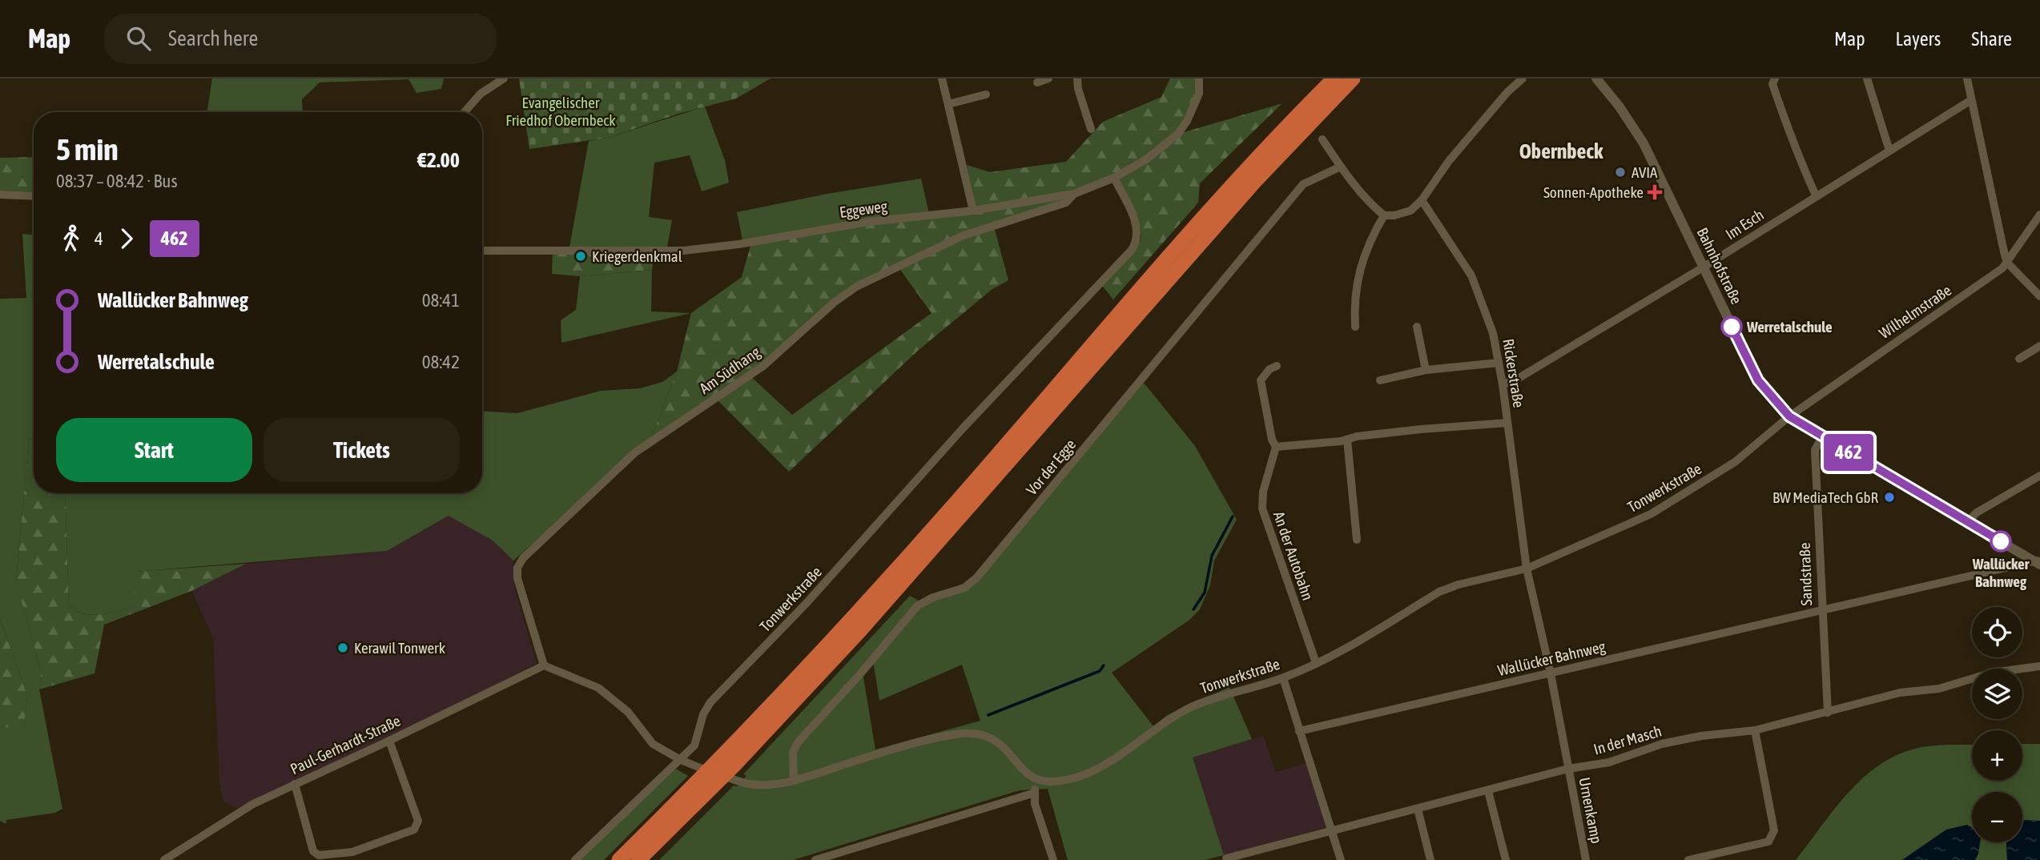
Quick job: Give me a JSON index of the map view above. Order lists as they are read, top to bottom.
{
  "streets": {
    "street": [
      "Eggeweg",
      "Im Esch",
      "Bahnhofstraße",
      "Wilhelmstraße",
      "Am Südhang",
      "Rickerstraße",
      "Vor der Egge",
      "Tonwerkstraße",
      "An der Autobahn",
      "Sandstraße",
      "Wallücker Bahnweg",
      "In der Masch",
      "Paul-Gerhardt-Straße",
      "Urnenkamp"
    ]
  },
  "crossings": [
    ["Eggeweg", "Am Südhang"],
    ["Eggeweg", "Tonwerkstraße"],
    ["Im Esch", "Bahnhofstraße"],
    ["Im Esch", "Rickerstraße"],
    ["Bahnhofstraße", "Wilhelmstraße"],
    ["Bahnhofstraße", "Tonwerkstraße"],
    ["Bahnhofstraße", "Sandstraße"],
    ["Bahnhofstraße", "Wallücker Bahnweg"],
    ["Wilhelmstraße", "Tonwerkstraße"],
    ["Am Südhang", "Paul-Gerhardt-Straße"],
    ["Rickerstraße", "Tonwerkstraße"],
    ["Rickerstraße", "Urnenkamp"],
    ["Tonwerkstraße", "An der Autobahn"],
    ["Tonwerkstraße", "Urnenkamp"],
    ["Sandstraße", "Wallücker Bahnweg"],
    ["Sandstraße", "In der Masch"],
    ["Wallücker Bahnweg", "Urnenkamp"],
    ["In der Masch", "Urnenkamp"]
  ],
  "districts": ["Obernbeck"],
  "parks": ["Evangelischer Friedhof Obernbeck"],
  "places": {
    "other": [
      "AVIA",
      "Kriegerdenkmal",
      "Werretalschule",
      "BW MediaTech GbR",
      "Wallücker Bahnweg",
      "Kerawil Tonwerk"
    ],
    "health": ["Sonnen-Apotheke"]
  },
  "lines": ["bus line 462"],
  "page": {
    "header": "Map",
    "search": "Search here",
    "nav": ["Map", "Layers", "Share"],
    "on_map": "462",
    "heading": ["5 min", "08:37 – 08:42 · Bus", "€2.00"],
    "legs": ["4", "462"],
    "list": [
      {
        "name": "Wallücker Bahnweg",
        "value": "08:41"
      },
      {
        "name": "Werretalschule",
        "value": "08:42"
      }
    ],
    "buttons": ["Start", "Tickets"],
    "map_buttons": ["+", "−"]
  }
}
